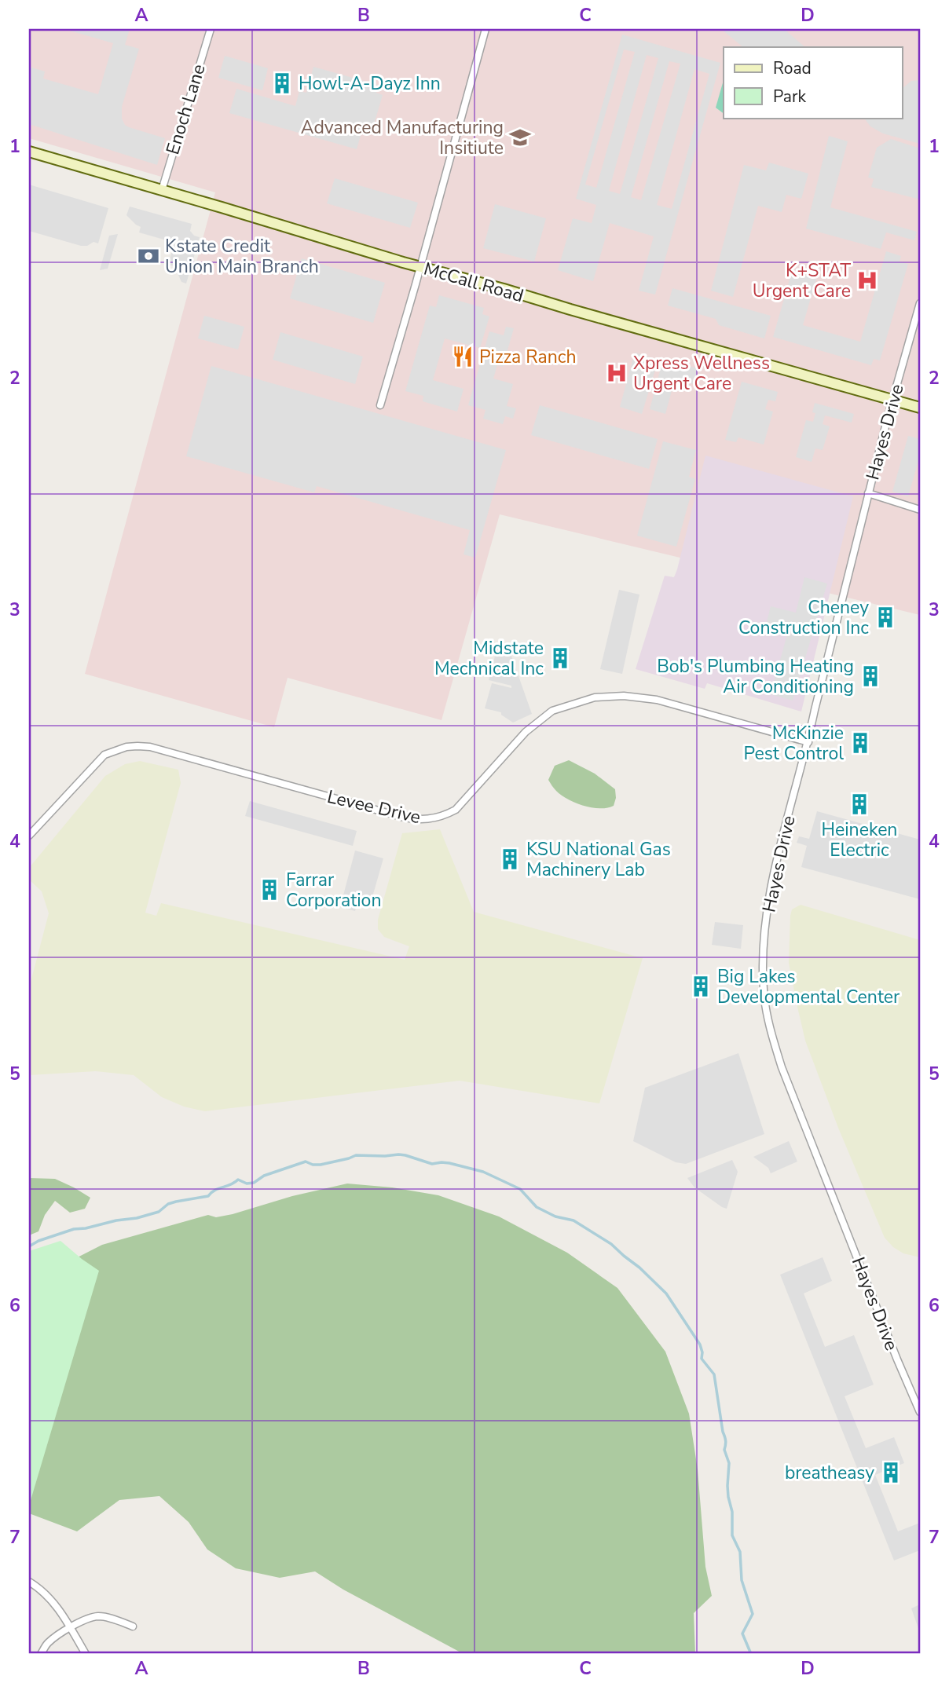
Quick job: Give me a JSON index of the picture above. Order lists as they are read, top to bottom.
{
  "streets": {
    "main road": ["McCall Road"],
    "street": ["Enoch Lane", "Hayes Drive", "Levee Drive"]
  },
  "crossings": [
    ["Enoch Lane", "McCall Road"],
    ["McCall Road", "Hayes Drive"],
    ["Hayes Drive", "Levee Drive"]
  ],
  "places": {
    "building": [
      "Howl-A-Dayz Inn",
      "Cheney Construction Inc",
      "Midstate Mechnical Inc",
      "Bob's Plumbing Heating Air Conditioning",
      "McKinzie Pest Control",
      "Heineken Electric",
      "KSU National Gas Machinery Lab",
      "Farrar Corporation",
      "Big Lakes Developmental Center",
      "breatheasy"
    ],
    "school or university": ["Advanced Manufacturing Insitiute"],
    "bank": ["Kstate Credit Union Main Branch"],
    "hospital": ["K+STAT Urgent Care", "Xpress Wellness Urgent Care"],
    "restaurant": ["Pizza Ranch"]
  },
  "legend": ["Road", "Park"],
  "grid": {
    "columns": [
      "A",
      "B",
      "C",
      "D"
    ],
    "rows": [
      "1",
      "2",
      "3",
      "4",
      "5",
      "6",
      "7"
    ]
  }
}
